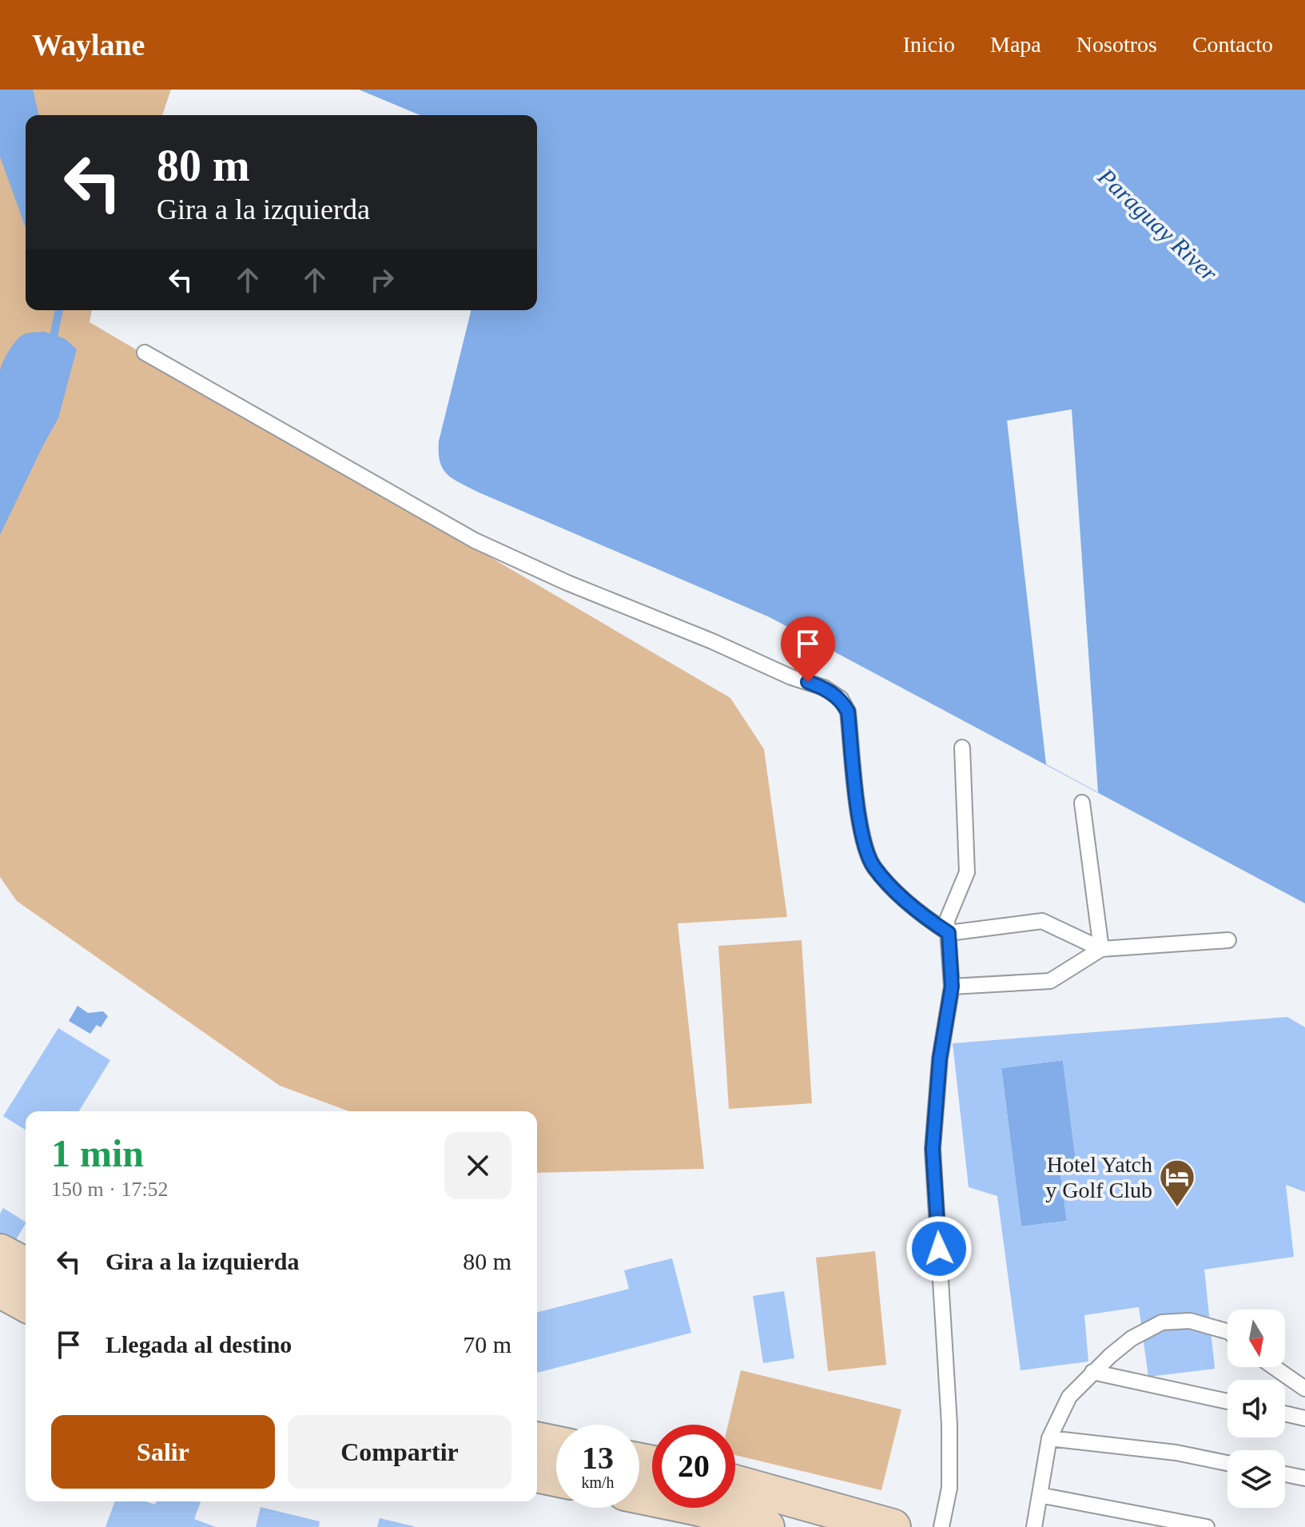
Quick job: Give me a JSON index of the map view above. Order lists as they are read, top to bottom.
{
  "water": ["Paraguay River"],
  "places": {
    "hotel": ["Hotel Yatch y Golf Club"]
  },
  "north": "bottom",
  "page": {
    "header": "Waylane",
    "nav": [
      "Inicio",
      "Mapa",
      "Nosotros",
      "Contacto"
    ],
    "turn": ["80 m", "Gira a la izquierda"],
    "heading": ["1 min", "150 m · 17:52"],
    "list": [
      {
        "name": "Gira a la izquierda",
        "value": "80 m"
      },
      {
        "name": "Llegada al destino",
        "value": "70 m"
      }
    ],
    "buttons": ["Salir", "Compartir"],
    "speed": "13 km/h",
    "limit": "20"
  }
}
